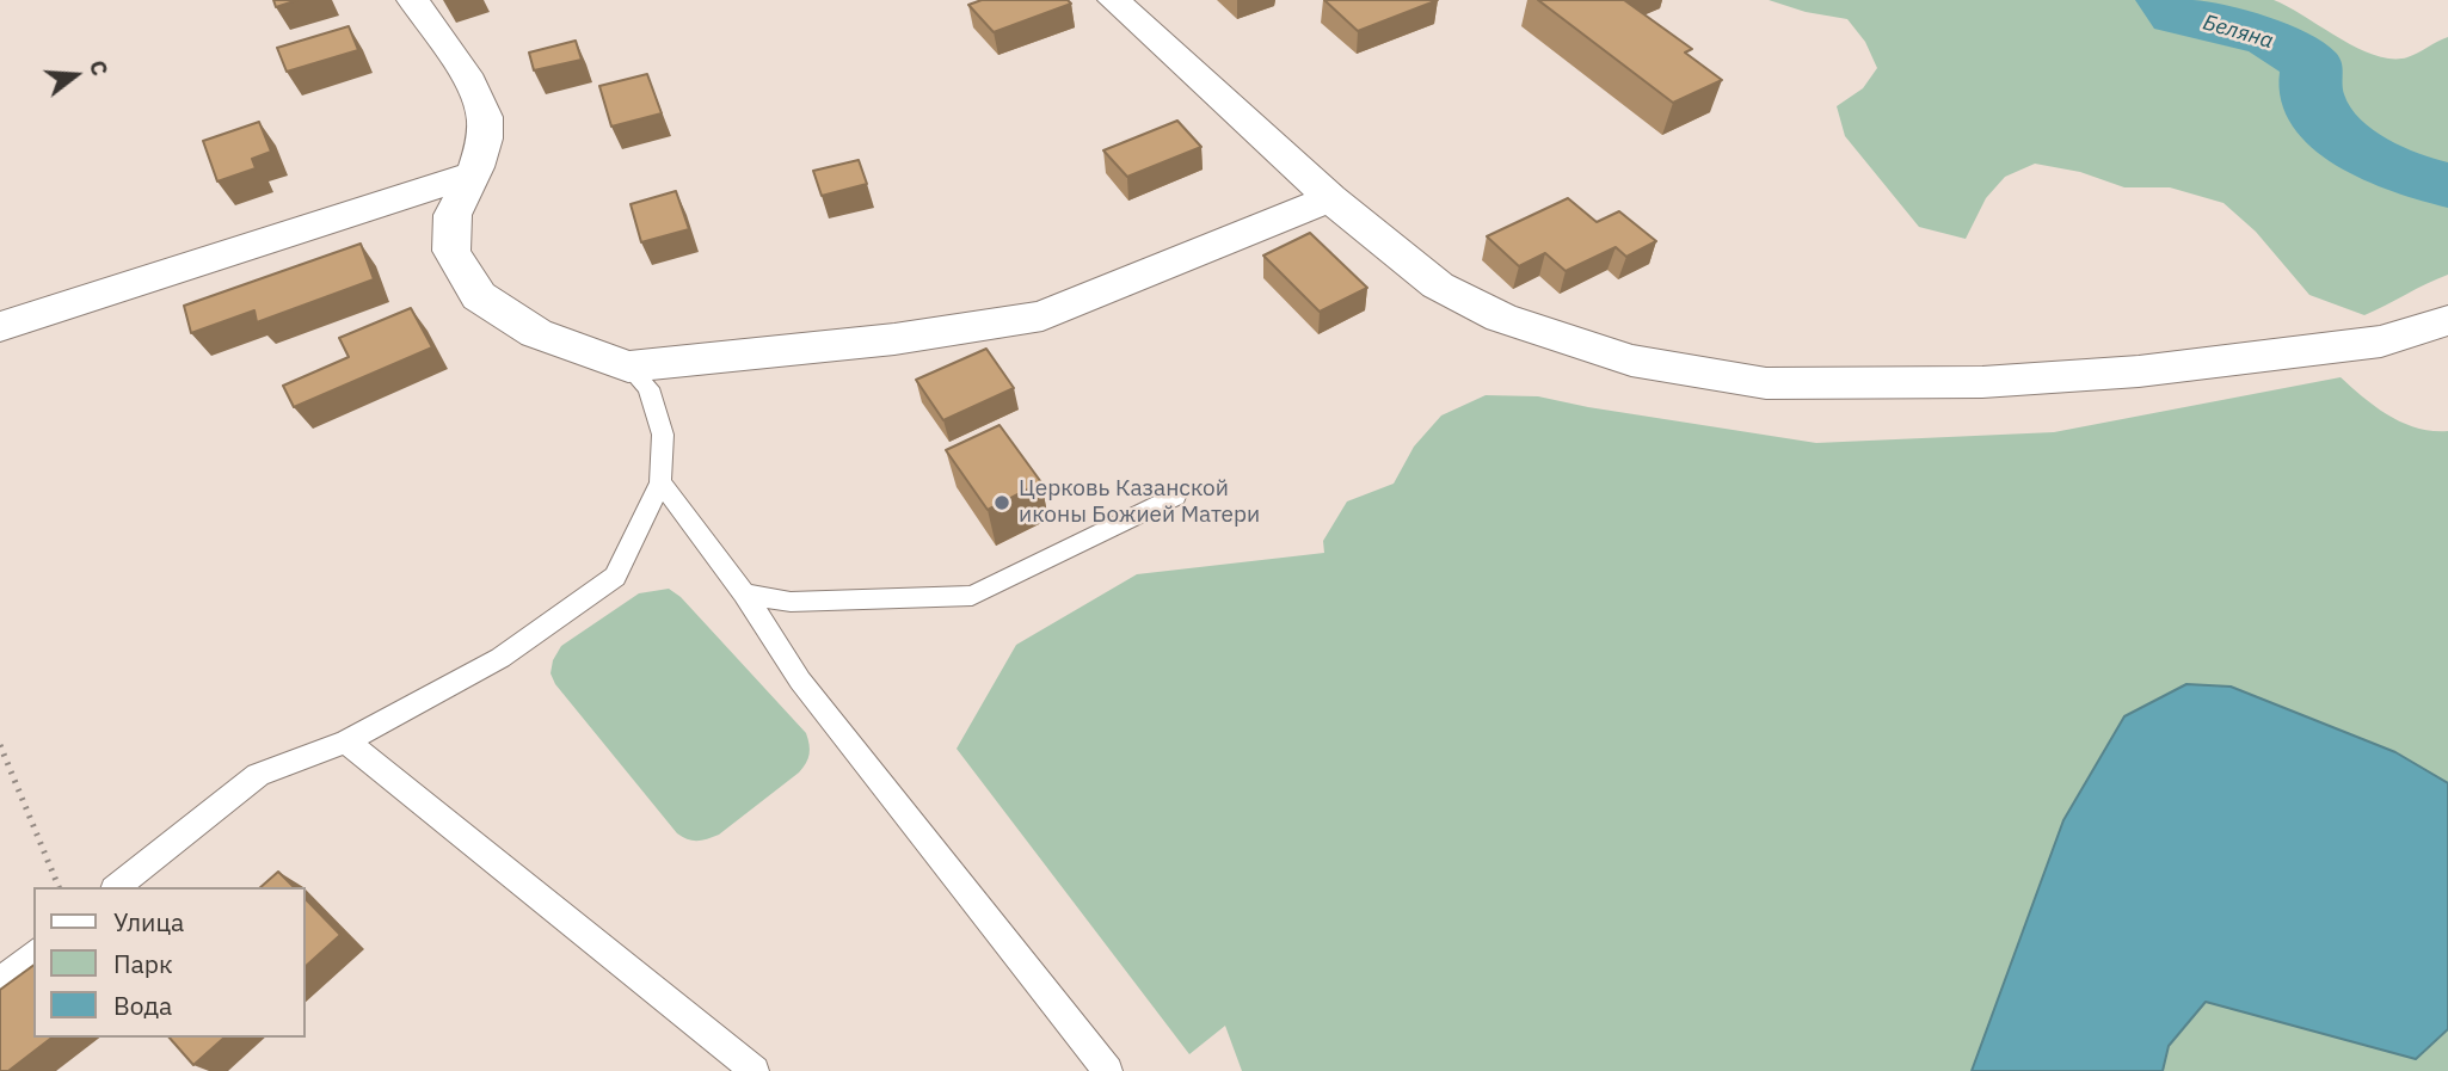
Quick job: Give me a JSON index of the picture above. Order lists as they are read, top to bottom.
{
  "water": ["Беляна"],
  "places": ["Церковь Казанской иконы Божией Матери"],
  "legend": ["Улица", "Парк", "Вода"],
  "north": "right"
}
